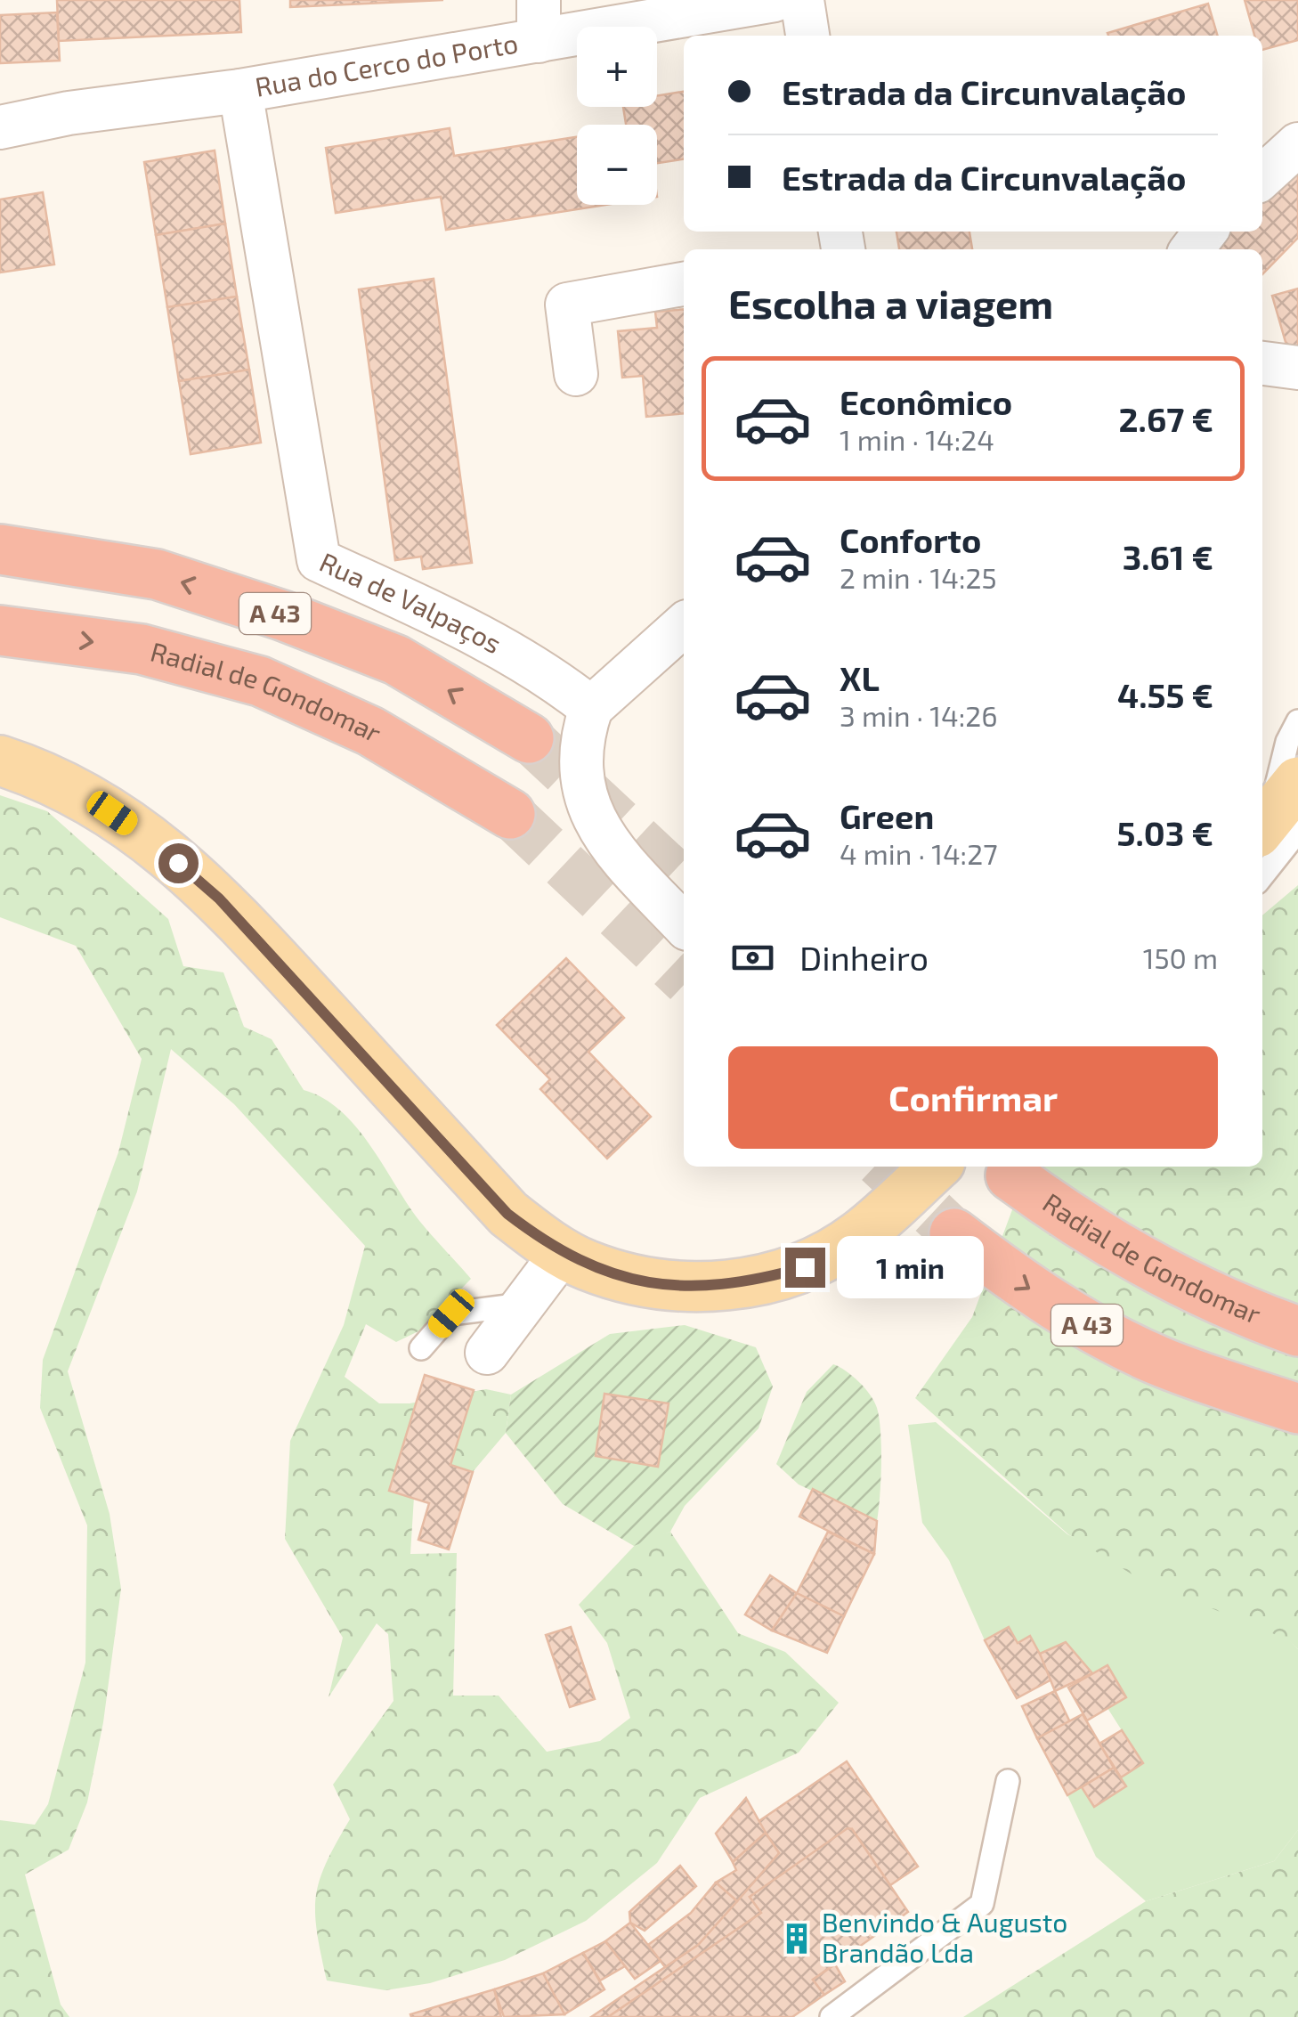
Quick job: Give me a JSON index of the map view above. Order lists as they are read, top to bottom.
{
  "streets": {
    "highway": ["A 43", "Radial de Gondomar"],
    "street": ["Rua do Cerco do Porto", "Rua de Valpaços"]
  },
  "crossings": [
    ["Rua do Cerco do Porto", "Rua de Valpaços"]
  ],
  "places": {
    "building": ["Benvindo & Augusto Brandão Lda"]
  },
  "page": {
    "map_buttons": ["+", "−"],
    "banner": ["Estrada da Circunvalação", "Estrada da Circunvalação"],
    "heading": "Escolha a viagem",
    "list": [
      {
        "name": "Econômico",
        "note": "1 min · 14:24",
        "value": "2.67 €"
      },
      {
        "name": "Conforto",
        "note": "2 min · 14:25",
        "value": "3.61 €"
      },
      {
        "name": "XL",
        "note": "3 min · 14:26",
        "value": "4.55 €"
      },
      {
        "name": "Green",
        "note": "4 min · 14:27",
        "value": "5.03 €"
      }
    ],
    "pay": ["Dinheiro", "150 m"],
    "buttons": "Confirmar",
    "bubble": "1 min"
  }
}
